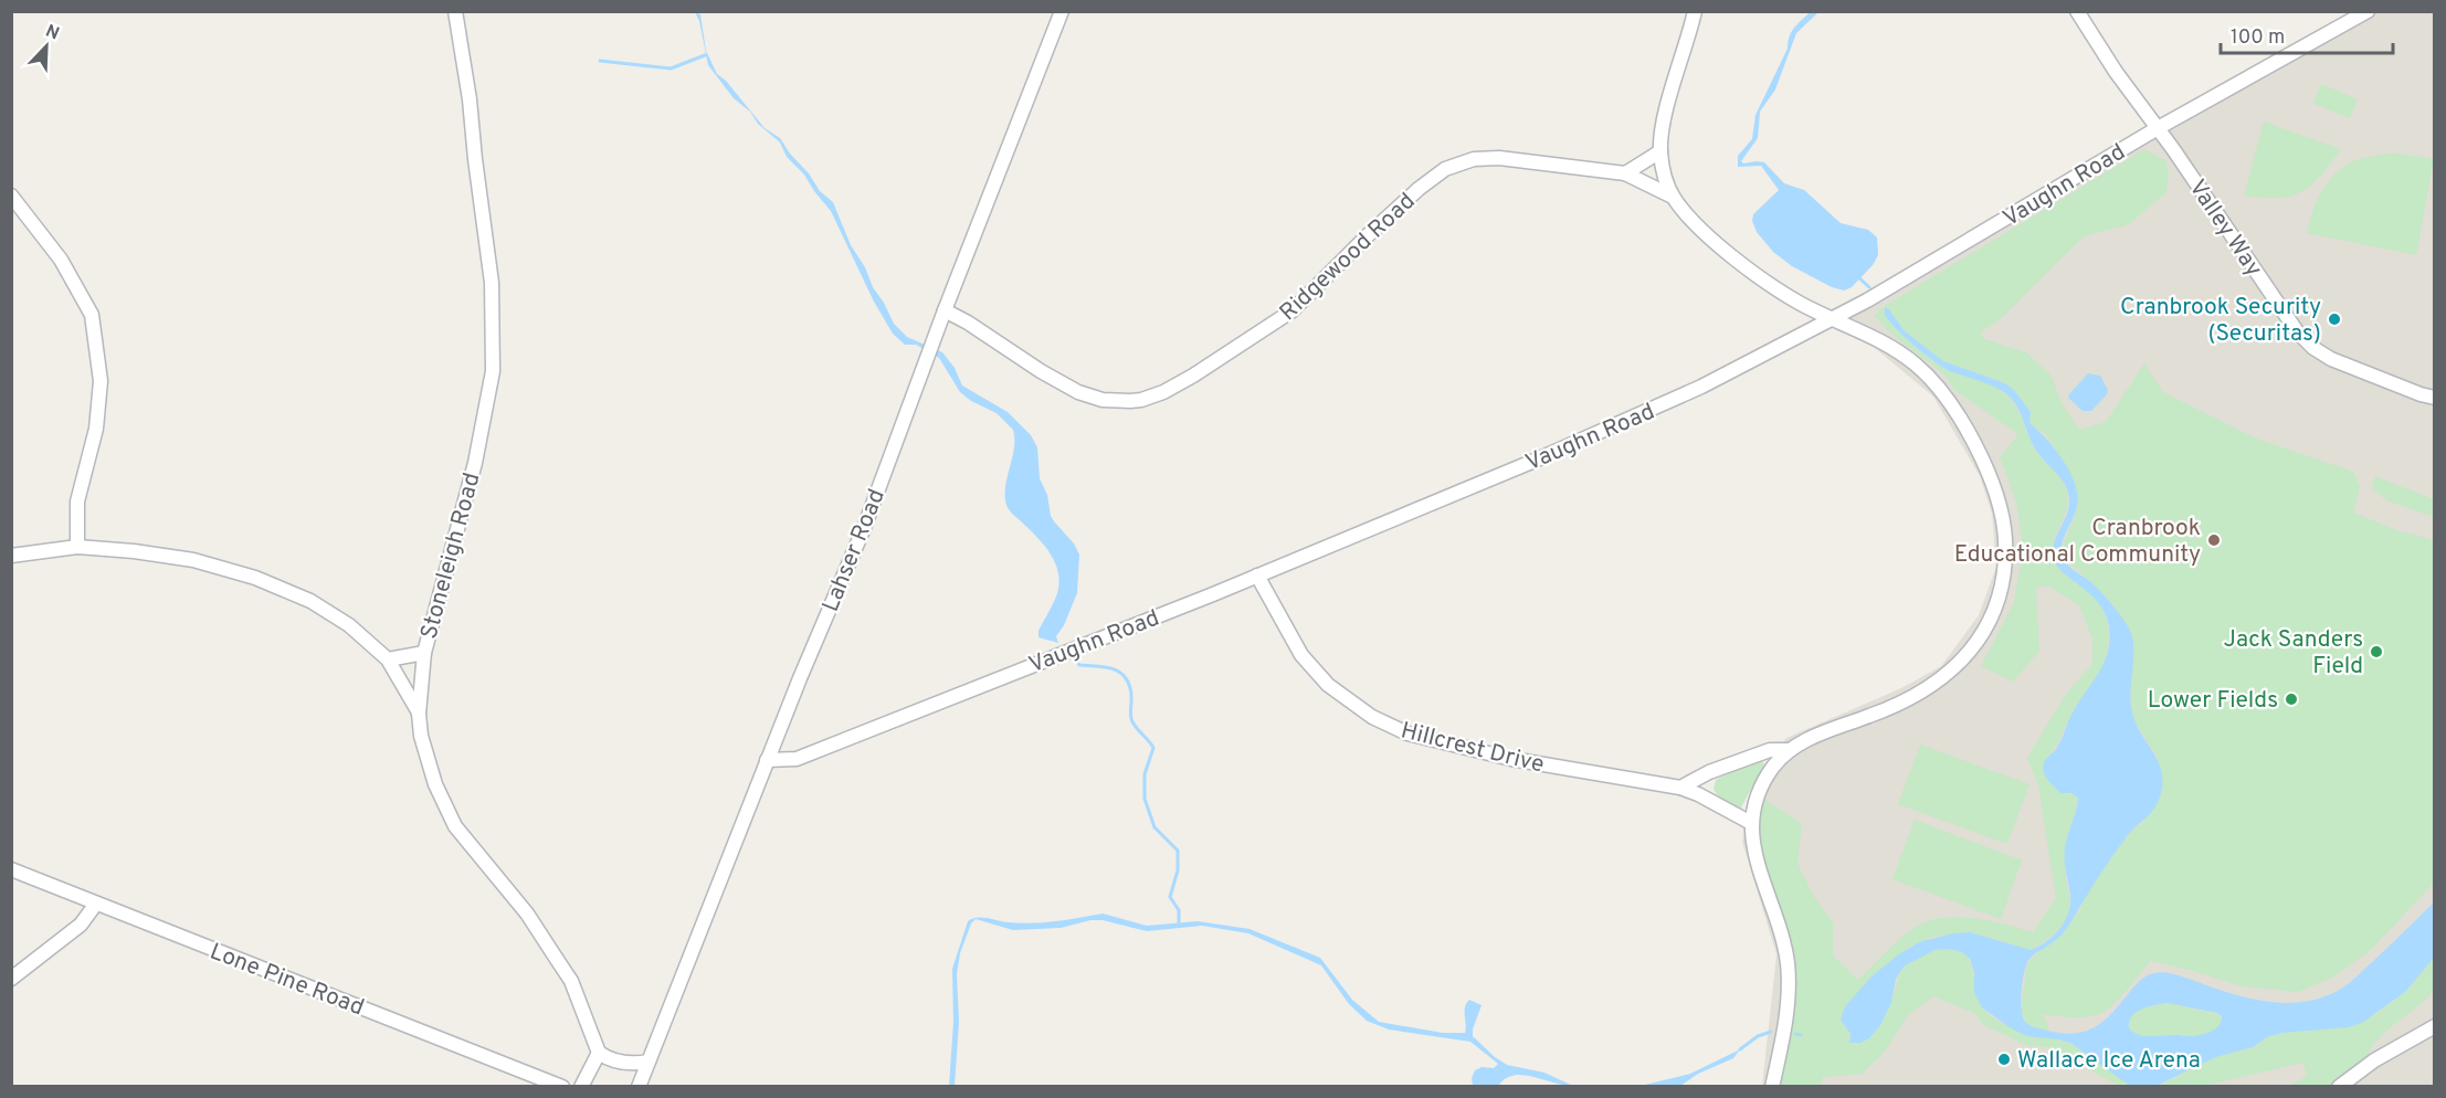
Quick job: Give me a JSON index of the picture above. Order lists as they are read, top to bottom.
{
  "streets": {
    "street": [
      "Vaughn Road",
      "Valley Way",
      "Ridgewood Road",
      "Lahser Road",
      "Stoneleigh Road",
      "Hillcrest Drive",
      "Lone Pine Road"
    ]
  },
  "crossings": [
    ["Vaughn Road", "Valley Way"],
    ["Vaughn Road", "Lahser Road"],
    ["Vaughn Road", "Hillcrest Drive"],
    ["Ridgewood Road", "Lahser Road"]
  ],
  "places": [
    "Cranbrook Security (Securitas)",
    "Cranbrook Educational Community",
    "Jack Sanders Field",
    "Lower Fields",
    "Wallace Ice Arena"
  ],
  "scale_bar": "100 m",
  "north": "top right"
}
